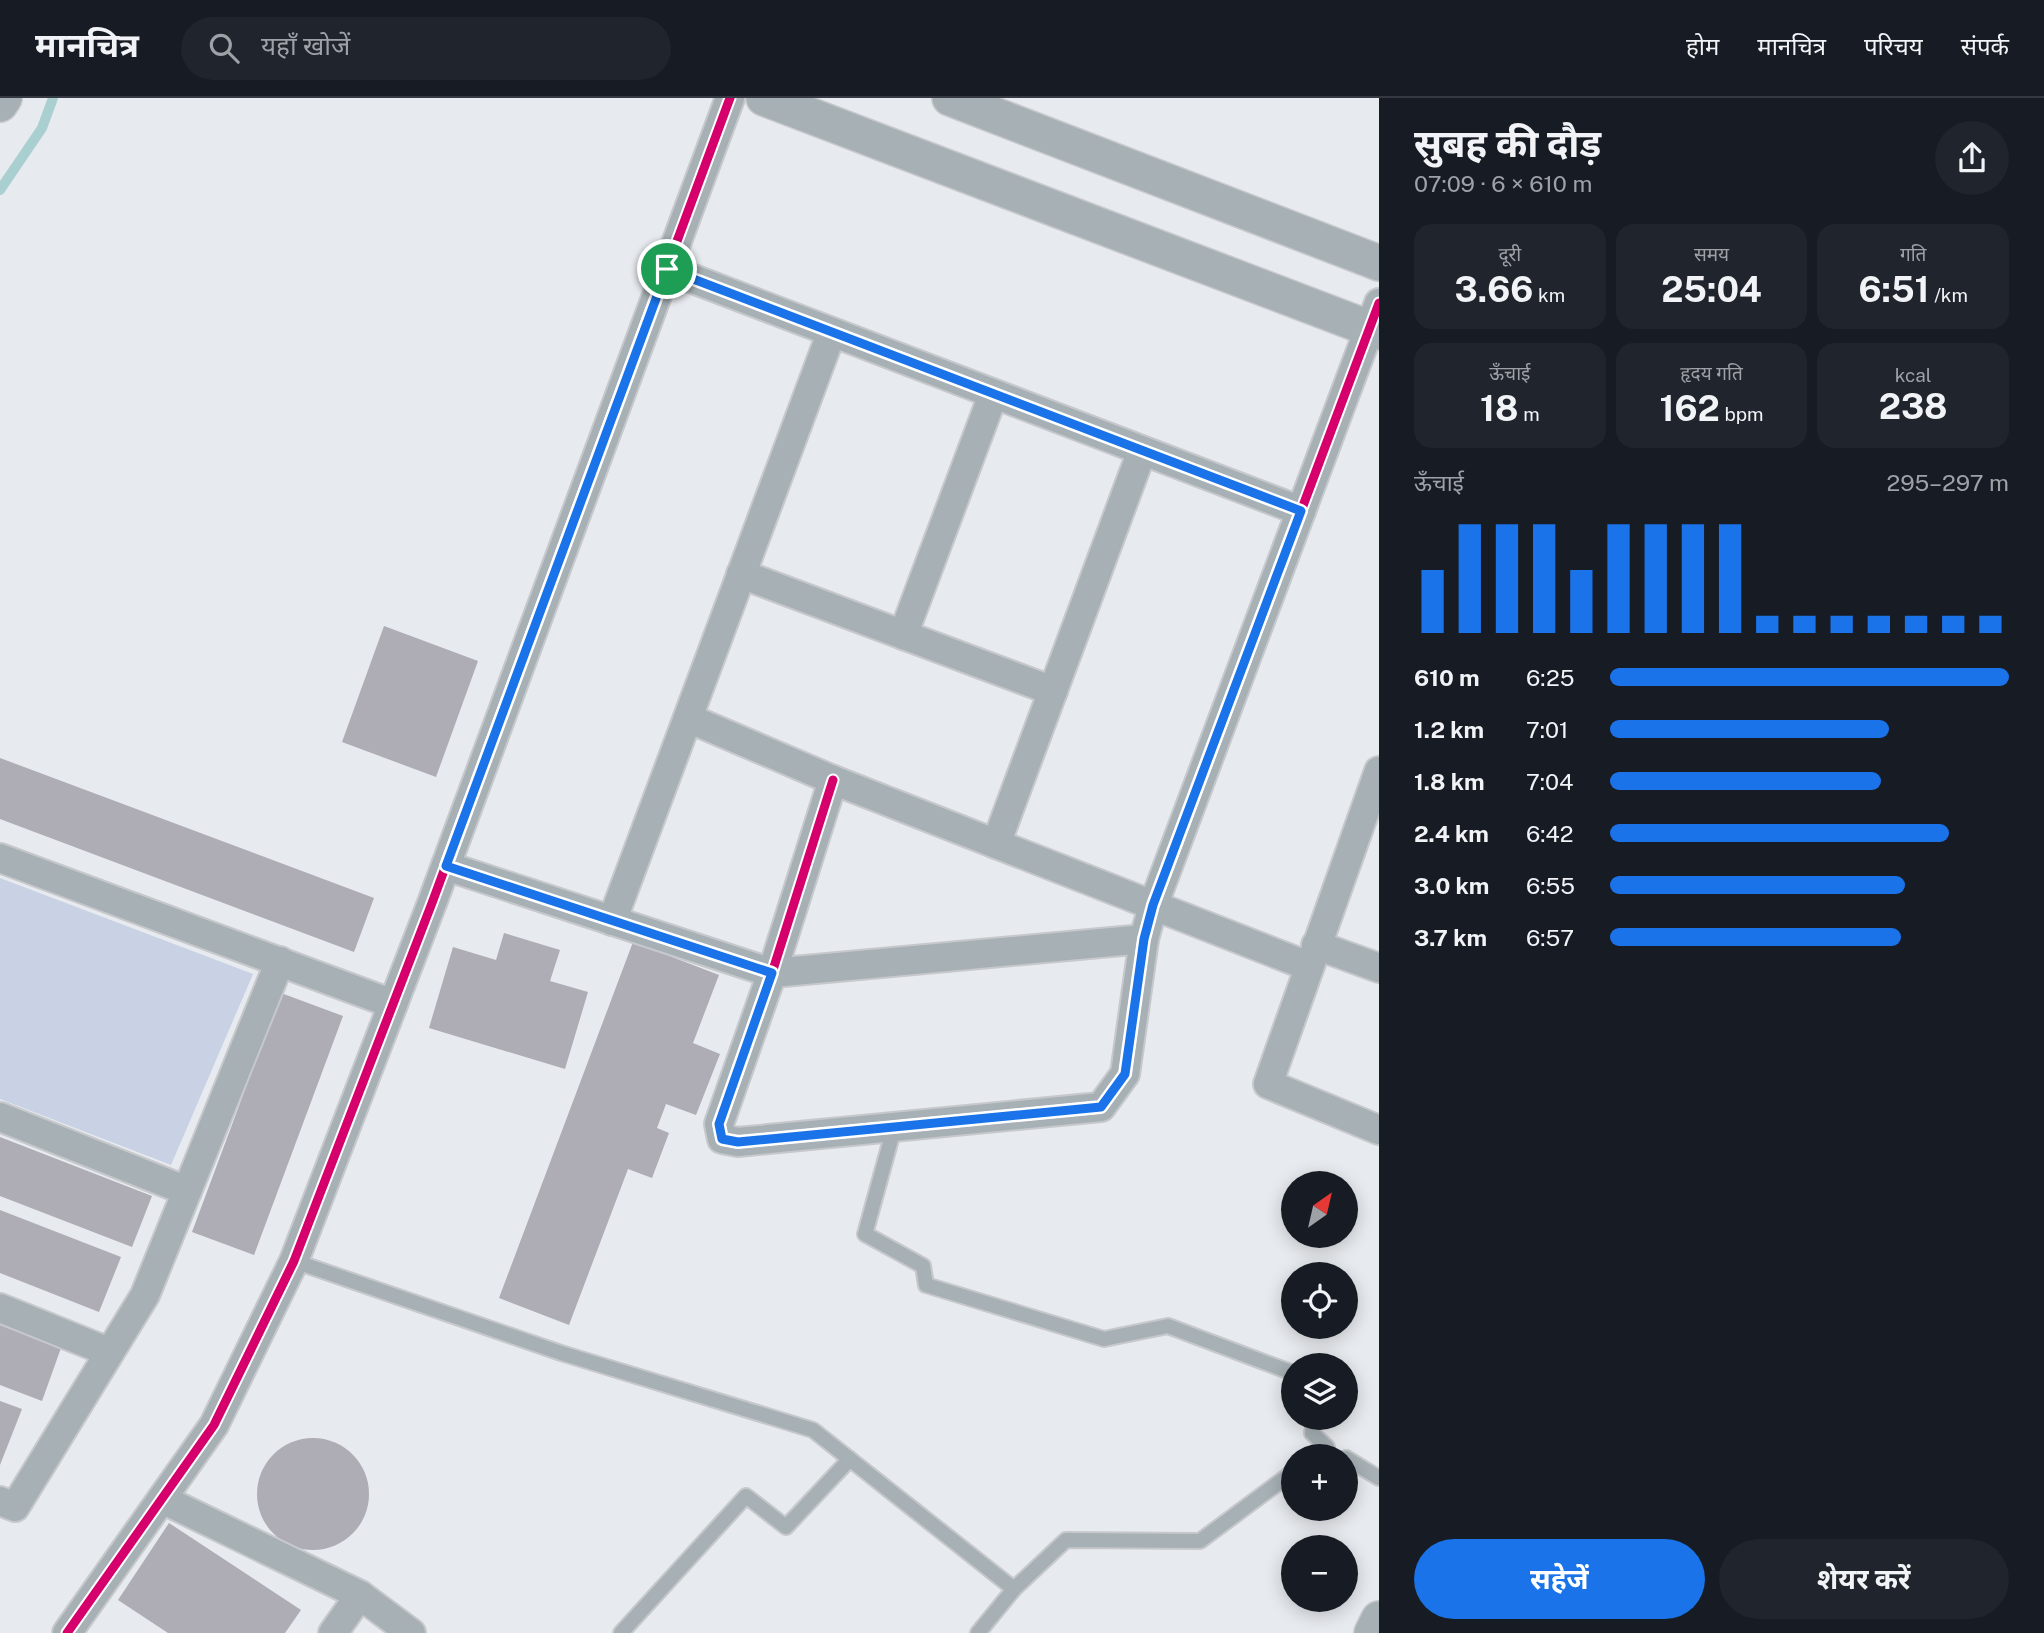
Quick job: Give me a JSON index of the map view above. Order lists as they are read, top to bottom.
{
  "north": "top right",
  "page": {
    "header": "मानचित्र",
    "search": "यहाँ खोजें",
    "nav": [
      "होम",
      "मानचित्र",
      "परिचय",
      "संपर्क"
    ],
    "heading": ["सुबह की दौड़", "07:09 · 6 × 610 m"],
    "stats": [
      ["दूरी", "3.66 km"],
      ["समय", "25:04"],
      ["गति", "6:51 /km"],
      ["ऊँचाई", "18 m"],
      ["हृदय गति", "162 bpm"],
      ["kcal", "238"]
    ],
    "chart": ["ऊँचाई", "295–297 m"],
    "list": [
      {
        "name": "610 m",
        "note": "6:25"
      },
      {
        "name": "1.2 km",
        "note": "7:01"
      },
      {
        "name": "1.8 km",
        "note": "7:04"
      },
      {
        "name": "2.4 km",
        "note": "6:42"
      },
      {
        "name": "3.0 km",
        "note": "6:55"
      },
      {
        "name": "3.7 km",
        "note": "6:57"
      }
    ],
    "map_buttons": ["+", "−"],
    "buttons": ["सहेजें", "शेयर करें"]
  }
}
